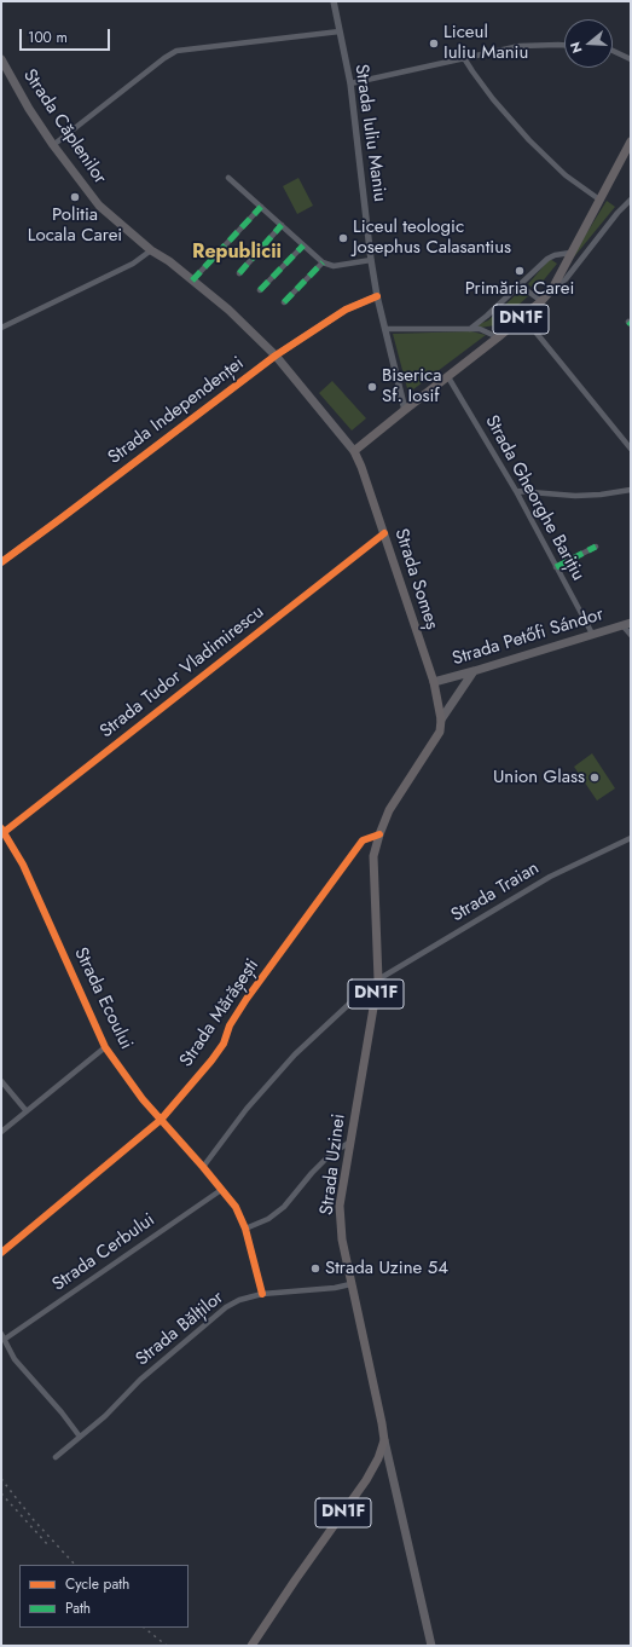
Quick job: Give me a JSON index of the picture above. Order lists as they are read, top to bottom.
{
  "streets": {
    "main road": [
      "Strada Căplenilor",
      "DN1F",
      "Strada Someș",
      "Strada Petőfi Sándor",
      "Strada Uzinei"
    ],
    "street": [
      "Strada Iuliu Maniu",
      "Strada Independenței",
      "Strada Gheorghe Barițiu",
      "Strada Tudor Vladimirescu",
      "Strada Traian",
      "Strada Ecoului",
      "Strada Mărășești",
      "Strada Cerbului",
      "Strada Bălților"
    ]
  },
  "crossings": [
    ["Strada Căplenilor", "DN1F"],
    ["Strada Căplenilor", "Strada Independenței"],
    ["Strada Căplenilor", "Strada Someș"],
    ["Strada Iuliu Maniu", "DN1F"],
    ["Strada Iuliu Maniu", "Strada Independenței"],
    ["DN1F", "Strada Gheorghe Barițiu"],
    ["DN1F", "Strada Someș"],
    ["Strada Gheorghe Barițiu", "Strada Petőfi Sándor"],
    ["Strada Someș", "Strada Petőfi Sándor"],
    ["Strada Someș", "Strada Tudor Vladimirescu"],
    ["Strada Someș", "Strada Uzinei"],
    ["Strada Tudor Vladimirescu", "Strada Ecoului"],
    ["Strada Traian", "Strada Ecoului"],
    ["Strada Traian", "Strada Uzinei"],
    ["Strada Ecoului", "Strada Mărășești"],
    ["Strada Ecoului", "Strada Cerbului"],
    ["Strada Ecoului", "Strada Bălților"],
    ["Strada Mărășești", "Strada Uzinei"],
    ["Strada Uzinei", "Strada Bălților"]
  ],
  "districts": ["Republicii"],
  "places": [
    "Liceul Iuliu Maniu",
    "Politia Locala Carei",
    "Liceul teologic Josephus Calasantius",
    "Primăria Carei",
    "Biserica Sf. Iosif",
    "Union Glass",
    "Strada Uzine 54"
  ],
  "legend": ["Cycle path", "Path"],
  "scale_bar": "100 m",
  "north": "left"
}
